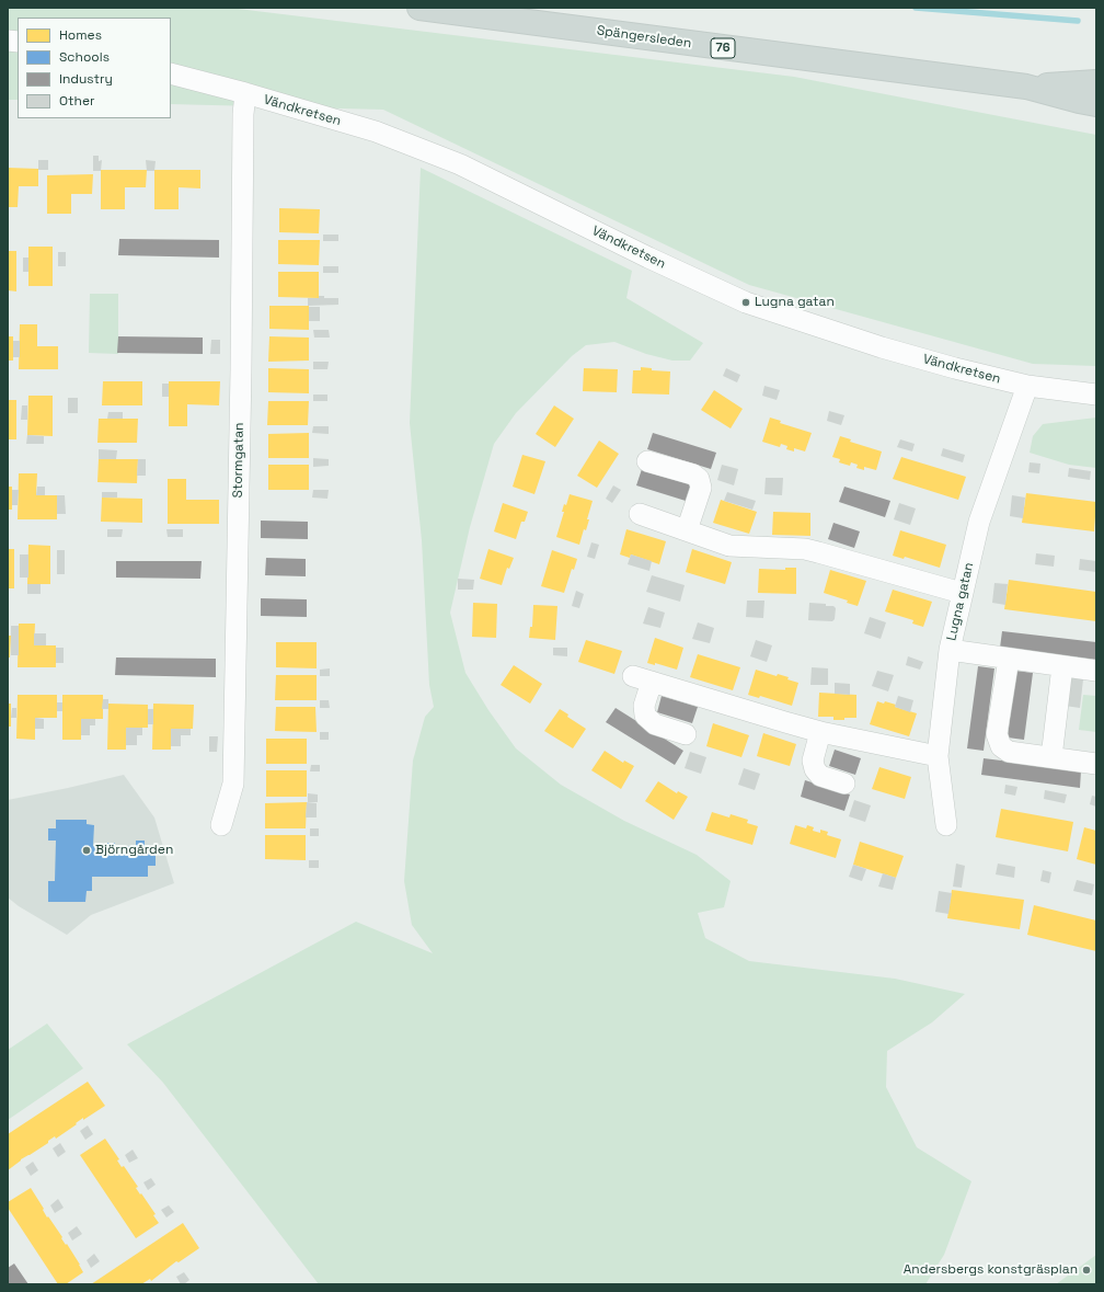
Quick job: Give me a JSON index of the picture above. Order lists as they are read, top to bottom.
{
  "streets": {
    "main road": ["Spängersleden", "76"],
    "street": ["Vändkretsen", "Stormgatan", "Lugna gatan"]
  },
  "crossings": [
    ["Vändkretsen", "Stormgatan"],
    ["Vändkretsen", "Lugna gatan"]
  ],
  "places": ["Lugna gatan", "Björngården", "Andersbergs konstgräsplan"],
  "legend": [
    "Homes",
    "Schools",
    "Industry",
    "Other"
  ]
}
